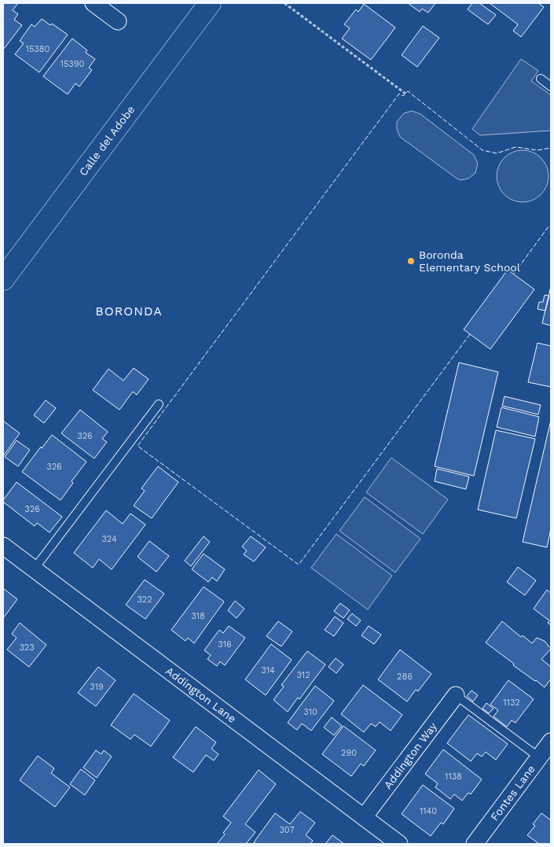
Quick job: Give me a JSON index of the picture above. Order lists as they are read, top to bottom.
{
  "streets": {
    "street": [
      "Calle del Adobe",
      "Addington Lane",
      "Addington Way",
      "Fontes Lane"
    ]
  },
  "crossings": [
    ["Addington Lane", "Addington Way"]
  ],
  "districts": ["BORONDA"],
  "places": ["Boronda Elementary School"],
  "house_numbers": [
    "15380",
    "15390",
    "326",
    "326",
    "326",
    "324",
    "322",
    "318",
    "316",
    "323",
    "314",
    "312",
    "286",
    "319",
    "1132",
    "310",
    "290",
    "1138",
    "1140",
    "307"
  ]
}
